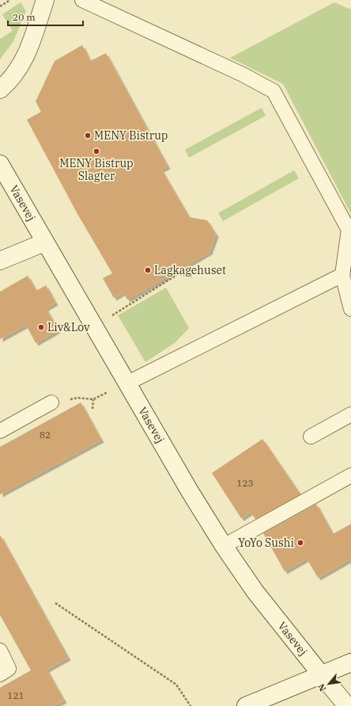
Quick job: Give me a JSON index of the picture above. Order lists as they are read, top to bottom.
{
  "streets": {
    "street": ["Vasevej"]
  },
  "places": [
    "MENY Bistrup",
    "MENY Bistrup Slagter",
    "Lagkagehuset",
    "Liv&Lov",
    "YoYo Sushi"
  ],
  "house_numbers": ["82", "123", "121"],
  "scale_bar": "20 m",
  "north": "bottom left"
}
